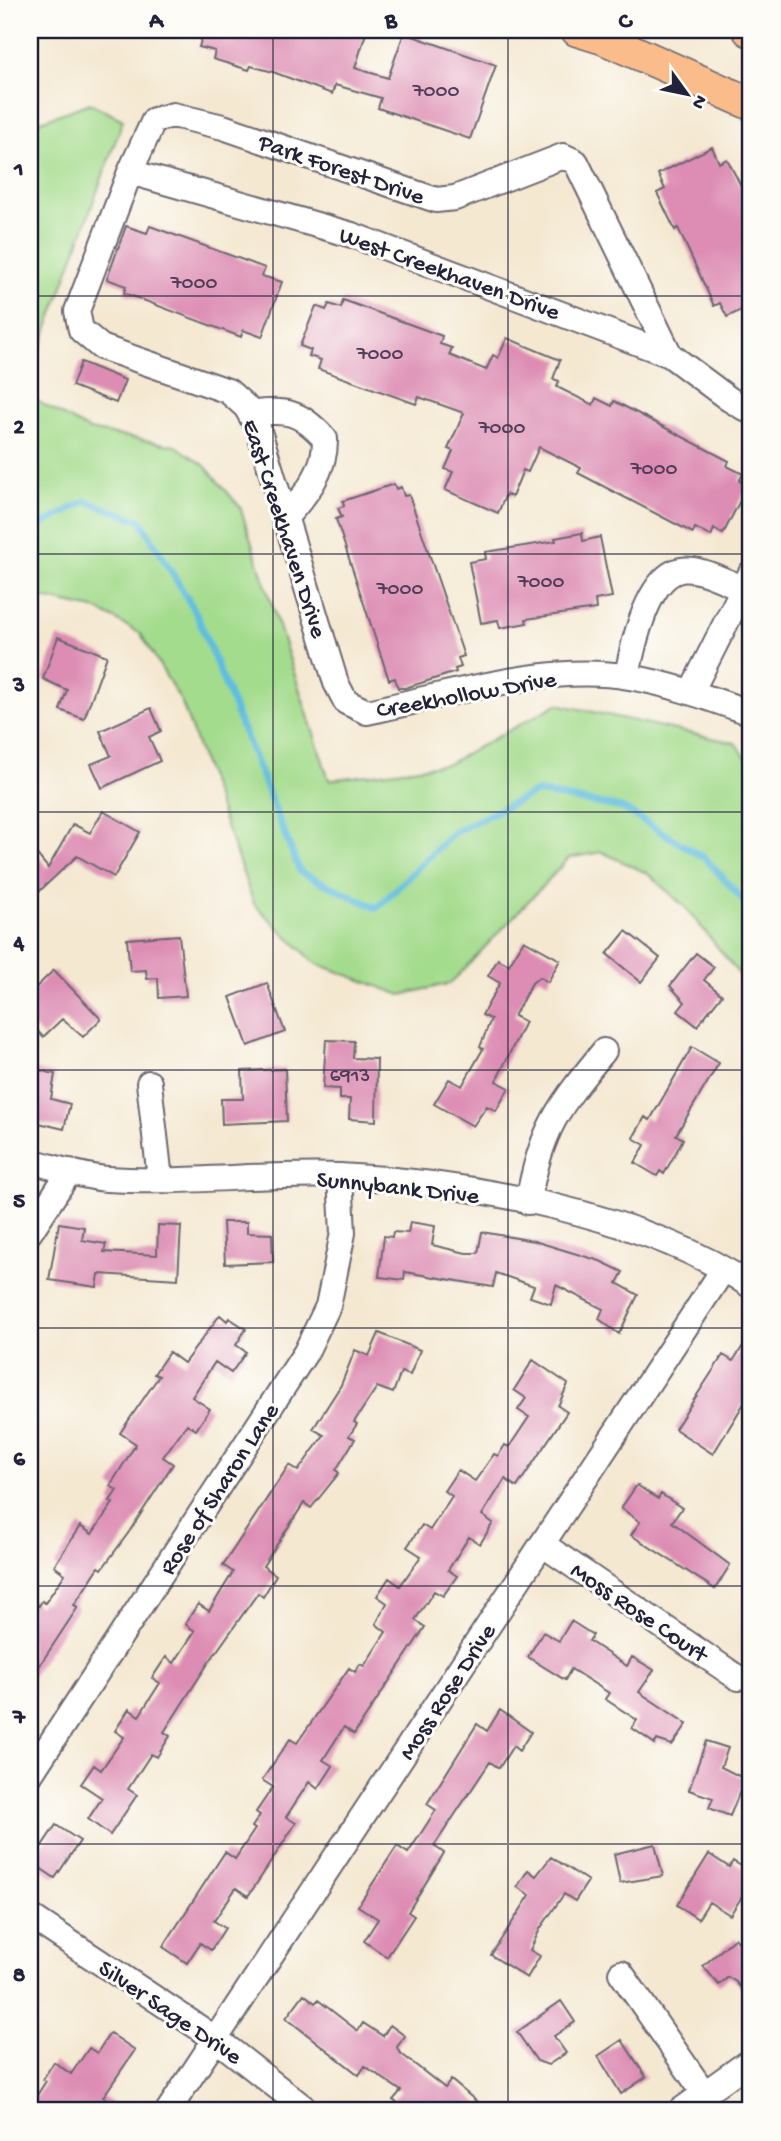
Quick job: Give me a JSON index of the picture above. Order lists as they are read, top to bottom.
{
  "streets": {
    "street": [
      "Park Forest Drive",
      "West Creekhaven Drive",
      "East Creekhaven Drive",
      "Creekhollow Drive",
      "Sunnybank Drive",
      "Rose of Sharon Lane",
      "Moss Rose Court",
      "Moss Rose Drive",
      "Silver Sage Drive"
    ]
  },
  "crossings": [
    ["Park Forest Drive", "West Creekhaven Drive"],
    ["Park Forest Drive", "East Creekhaven Drive"],
    ["West Creekhaven Drive", "East Creekhaven Drive"],
    ["East Creekhaven Drive", "Creekhollow Drive"],
    ["Sunnybank Drive", "Rose of Sharon Lane"],
    ["Sunnybank Drive", "Moss Rose Drive"],
    ["Moss Rose Court", "Moss Rose Drive"],
    ["Moss Rose Drive", "Silver Sage Drive"]
  ],
  "house_numbers": [
    "7000",
    "7000",
    "7000",
    "7000",
    "7000",
    "7000",
    "7000",
    "6913"
  ],
  "north": "bottom right",
  "grid": {
    "columns": ["A", "B", "C"],
    "rows": [
      "1",
      "2",
      "3",
      "4",
      "5",
      "6",
      "7",
      "8"
    ]
  }
}
